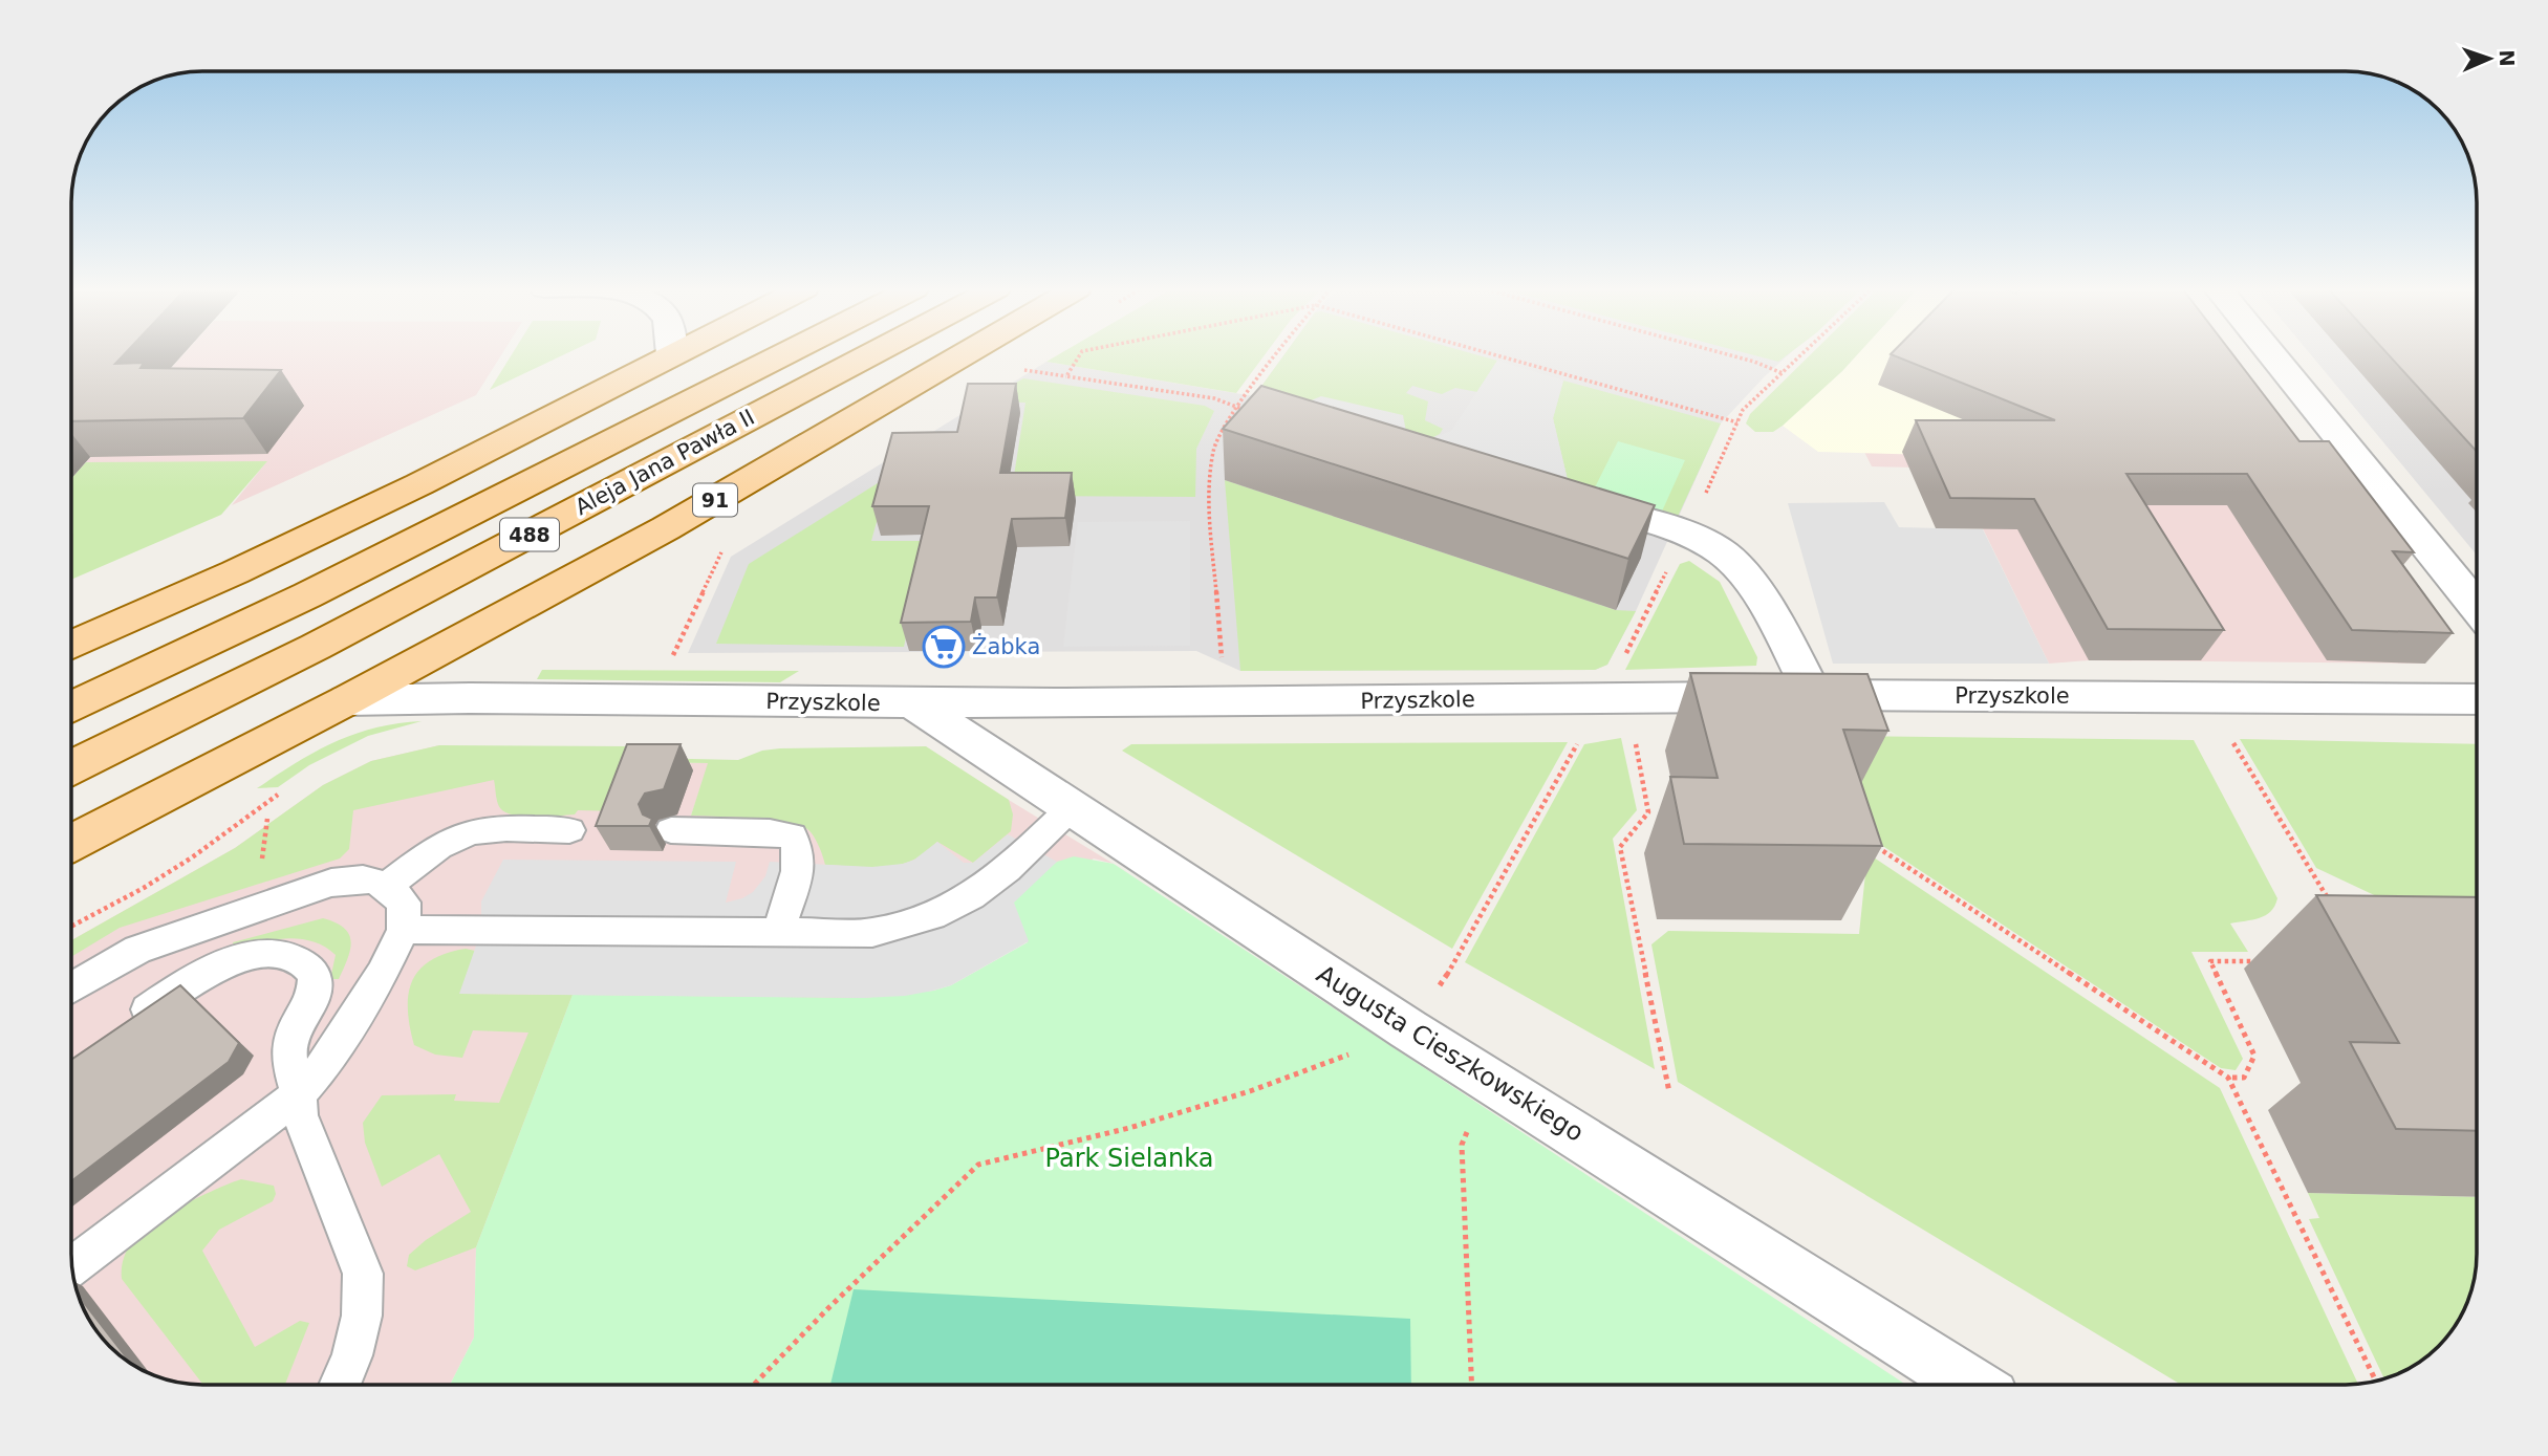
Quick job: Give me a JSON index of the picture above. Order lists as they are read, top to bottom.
{
  "streets": {
    "main road": ["Aleja Jana Pawła II", "91", "488"],
    "street": ["Przyszkole", "Augusta Cieszkowskiego"]
  },
  "crossings": [
    ["91", "Przyszkole"],
    ["Przyszkole", "Augusta Cieszkowskiego"]
  ],
  "parks": ["Park Sielanka"],
  "places": {
    "supermarket": ["Żabka"]
  },
  "north": "right"
}
